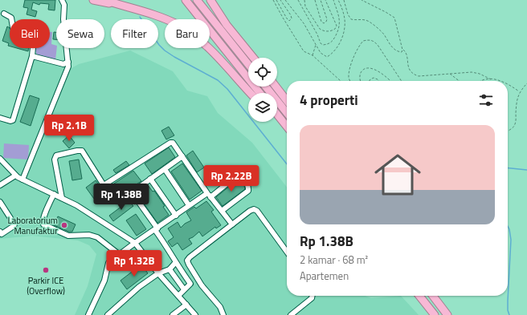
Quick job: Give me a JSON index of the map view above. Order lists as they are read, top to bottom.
{
  "places": ["Laboratorium Manufaktur", "Parkir ICE (Overflow)"],
  "page": {
    "chip": [
      "Beli",
      "Sewa",
      "Filter",
      "Baru"
    ],
    "heading": "4 properti",
    "price": [
      "Rp 2.1B",
      "Rp 2.22B",
      "Rp 1.38B",
      "Rp 1.32B"
    ],
    "list": [
      {
        "name": "Rp 1.38B",
        "note": "2 kamar · 68 m² · Apartemen"
      }
    ]
  }
}
